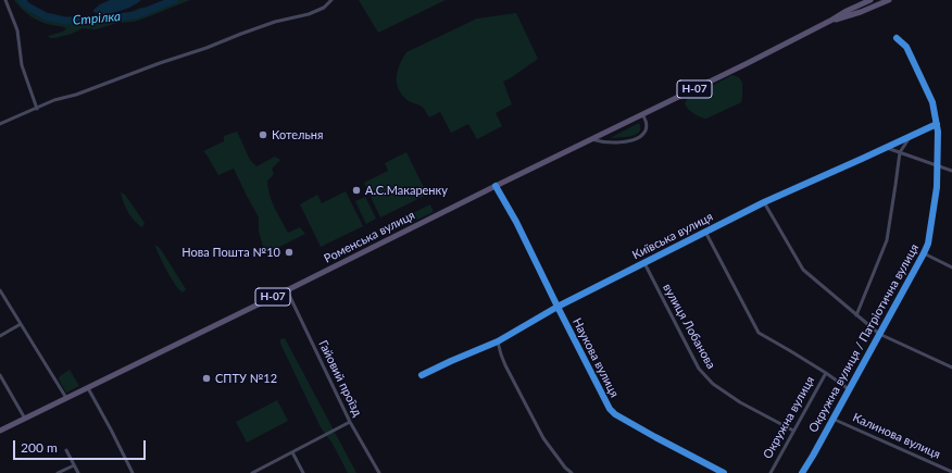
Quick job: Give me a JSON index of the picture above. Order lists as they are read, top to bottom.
{
  "streets": {
    "main road": ["Н-07", "Роменська вулиця"],
    "street": [
      "Київська вулиця",
      "вулиця Лобанова",
      "Окружна вулиця / Патріотична вулиця",
      "Наукова вулиця",
      "Гайовий проїзд",
      "Окружна вулиця",
      "Калинова вулиця"
    ]
  },
  "crossings": [
    ["Н-07", "Роменська вулиця"],
    ["Київська вулиця", "вулиця Лобанова"],
    ["Київська вулиця", "Окружна вулиця / Патріотична вулиця"],
    ["Київська вулиця", "Наукова вулиця"],
    ["Роменська вулиця", "Наукова вулиця"],
    ["Роменська вулиця", "Гайовий проїзд"],
    ["вулиця Лобанова", "Окружна вулиця"],
    ["Окружна вулиця / Патріотична вулиця", "Калинова вулиця"]
  ],
  "water": ["Стрілка"],
  "places": [
    "Котельня",
    "А.С.Макаренку",
    "Нова Пошта №10",
    "СПТУ №12"
  ],
  "scale_bar": "200 m"
}
